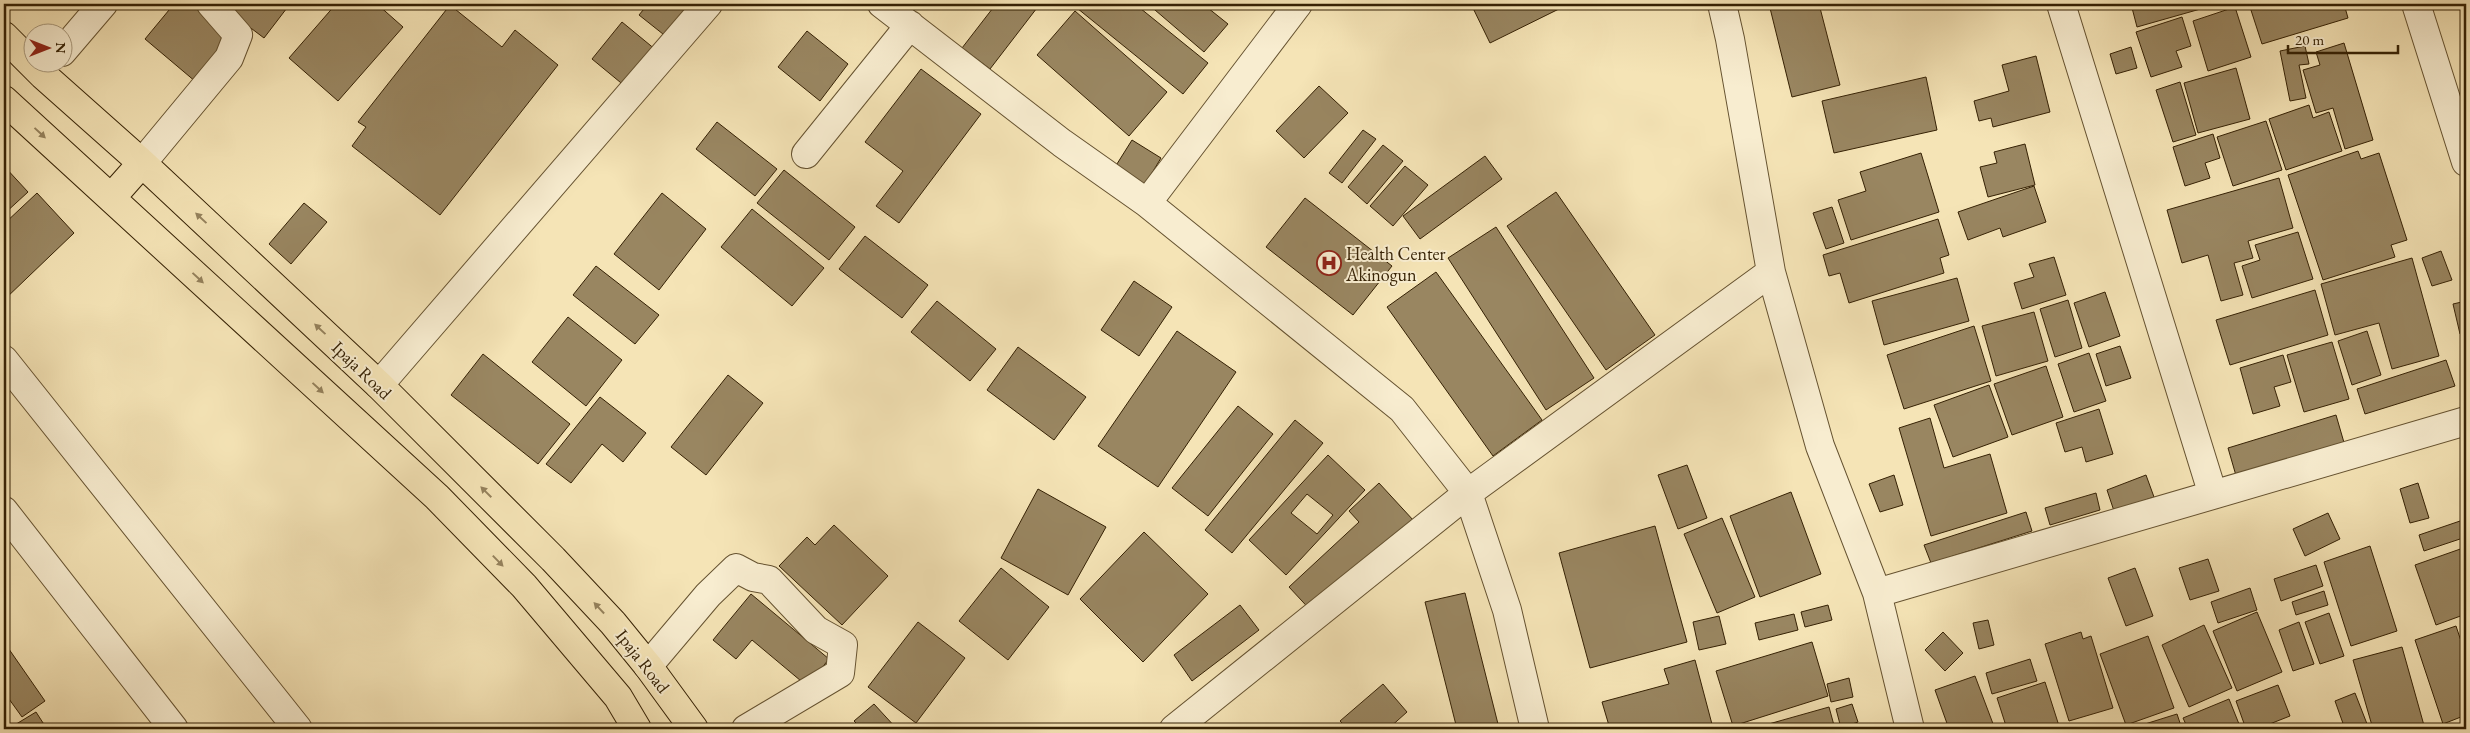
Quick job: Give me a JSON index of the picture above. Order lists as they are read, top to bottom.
{
  "streets": {
    "main road": ["Ipaja Road"]
  },
  "places": {
    "hospital": ["Health Center Akinogun"]
  },
  "scale_bar": "20 m",
  "north": "right"
}
